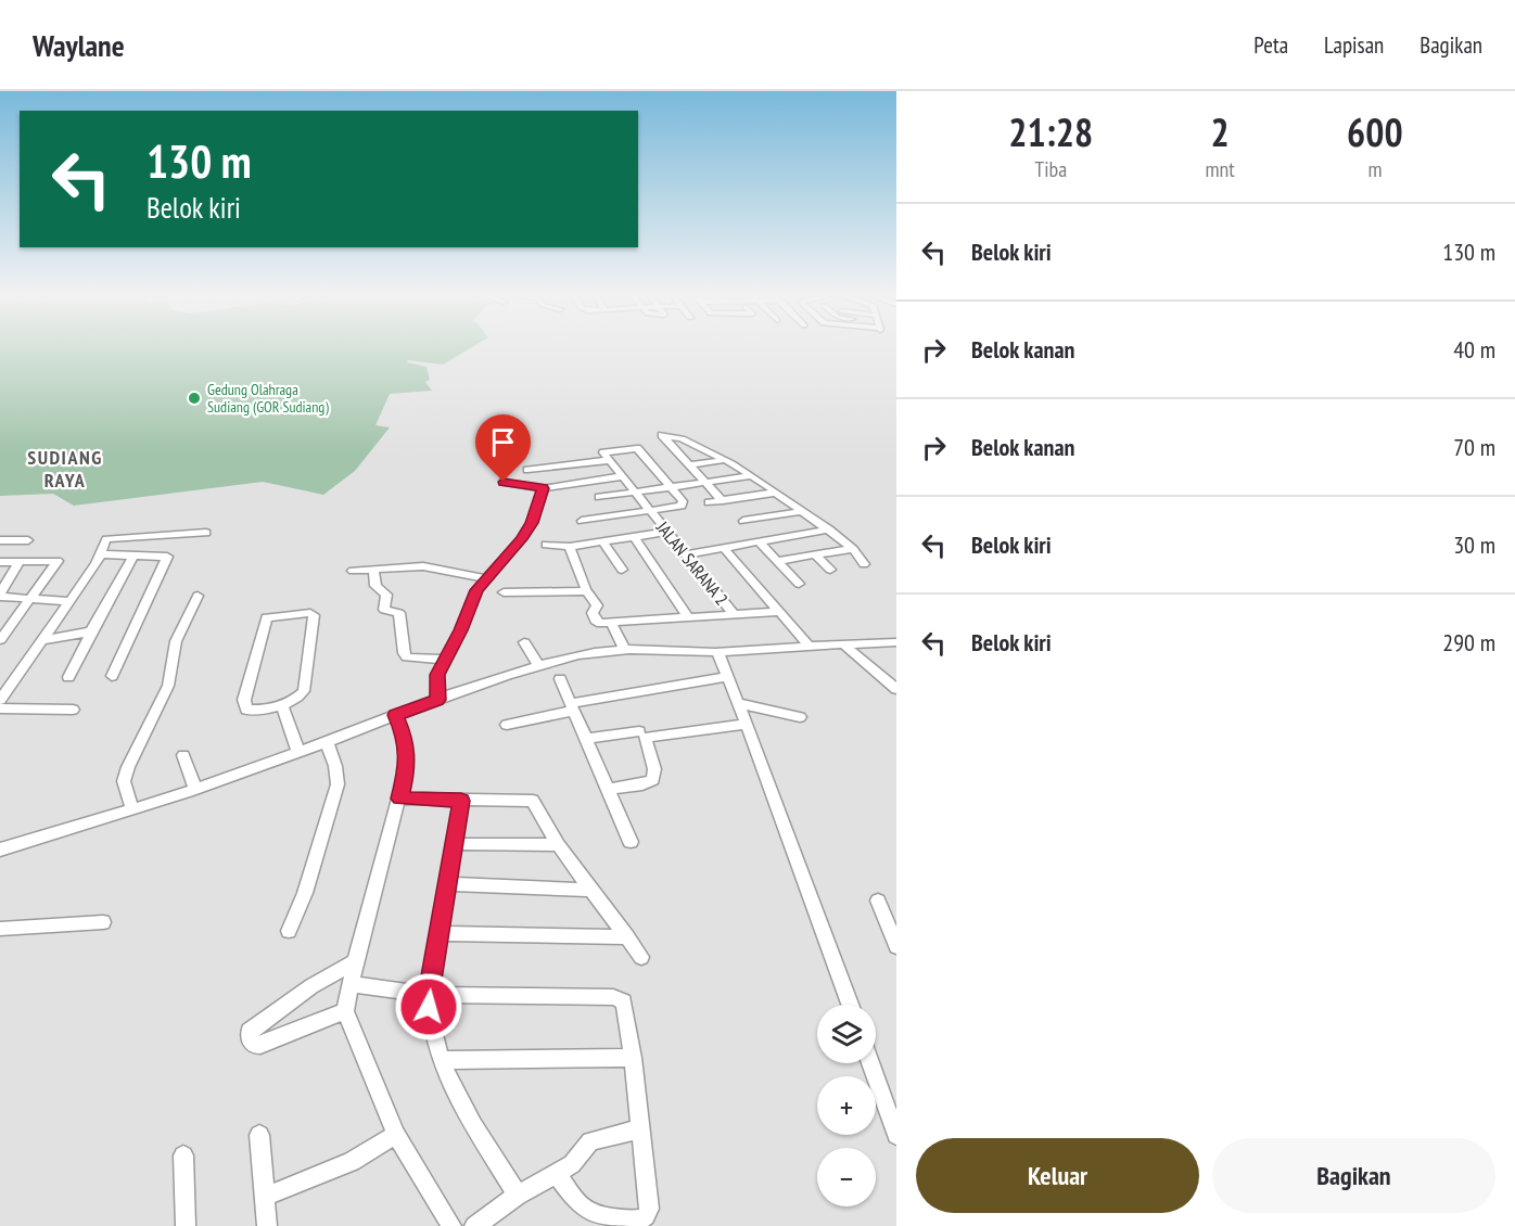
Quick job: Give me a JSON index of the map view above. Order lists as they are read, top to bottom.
{
  "streets": {
    "street": ["JALAN SARANA 2"]
  },
  "districts": ["SUDIANG RAYA"],
  "places": ["Gedung Olahraga Sudiang (GOR Sudiang)"],
  "page": {
    "header": "Waylane",
    "nav": ["Peta", "Lapisan", "Bagikan"],
    "eta": [
      "21:28",
      "Tiba",
      "2",
      "mnt",
      "600",
      "m"
    ],
    "turn": ["130 m", "Belok kiri"],
    "list": [
      {
        "name": "Belok kiri",
        "value": "130 m"
      },
      {
        "name": "Belok kanan",
        "value": "40 m"
      },
      {
        "name": "Belok kanan",
        "value": "70 m"
      },
      {
        "name": "Belok kiri",
        "value": "30 m"
      },
      {
        "name": "Belok kiri",
        "value": "290 m"
      }
    ],
    "map_buttons": ["+", "−"],
    "buttons": ["Keluar", "Bagikan"]
  }
}
